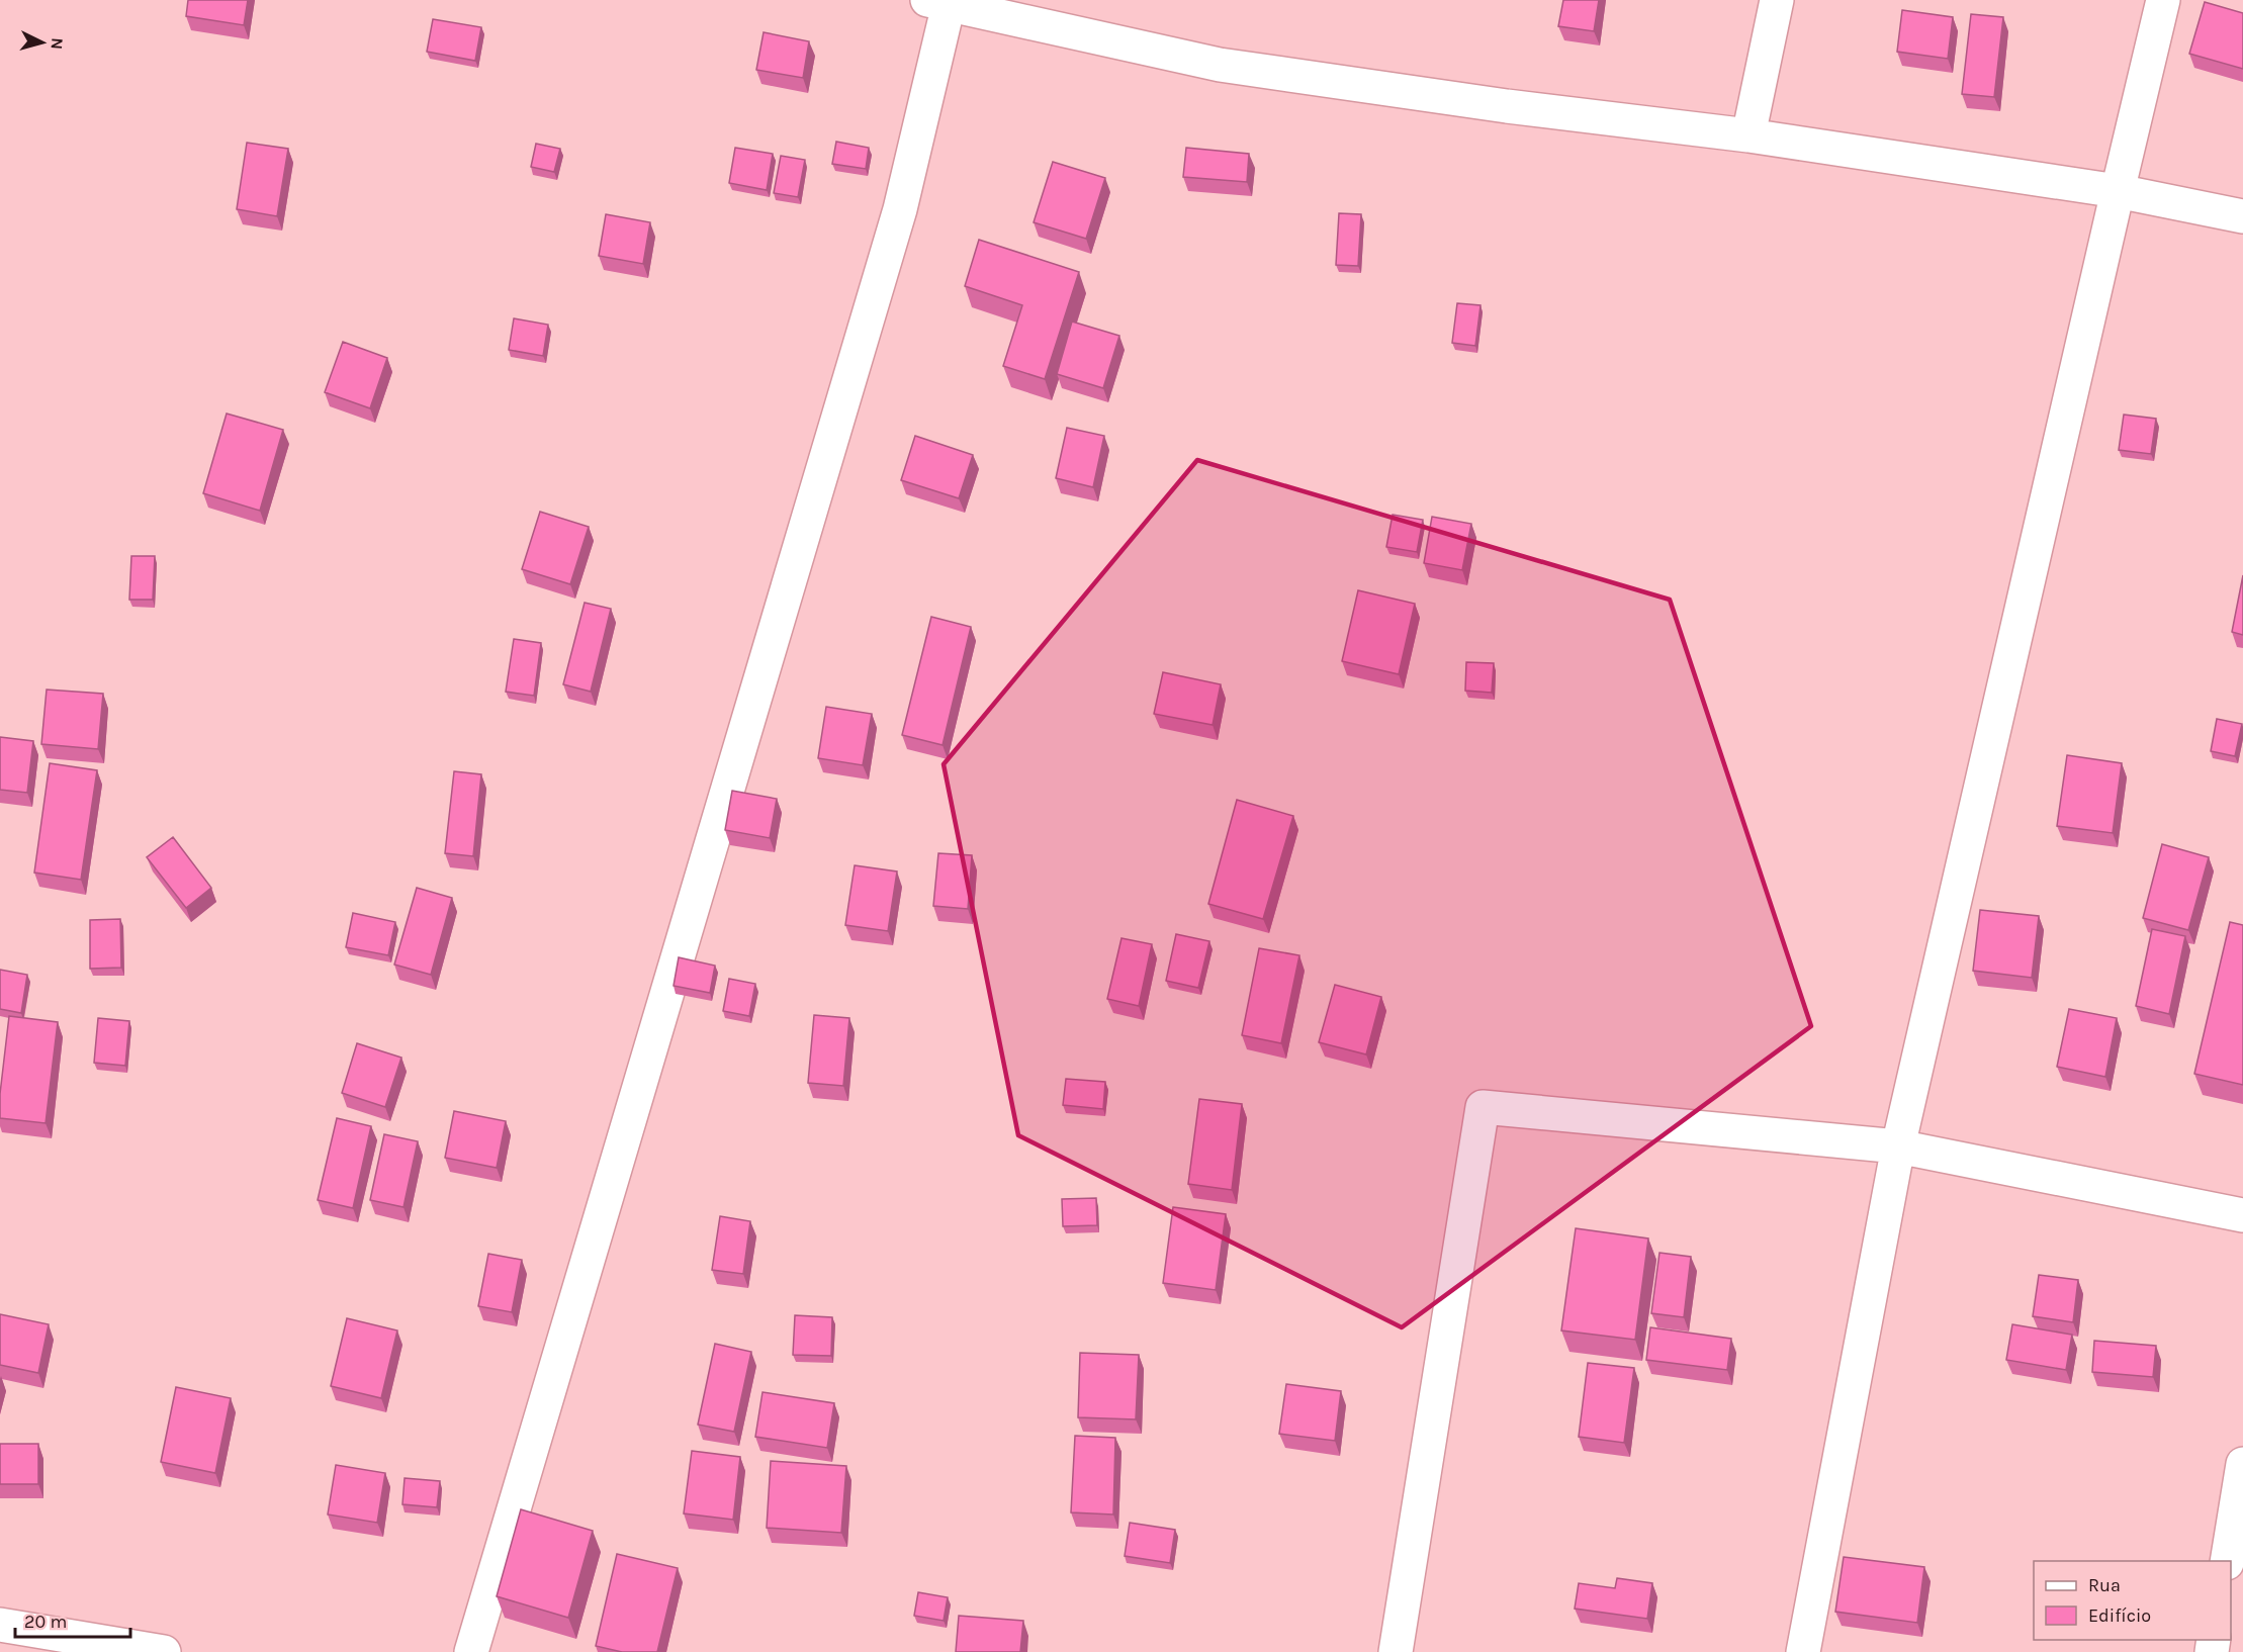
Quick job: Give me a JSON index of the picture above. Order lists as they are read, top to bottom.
{
  "legend": ["Rua", "Edifício"],
  "scale_bar": "20 m",
  "north": "right"
}
